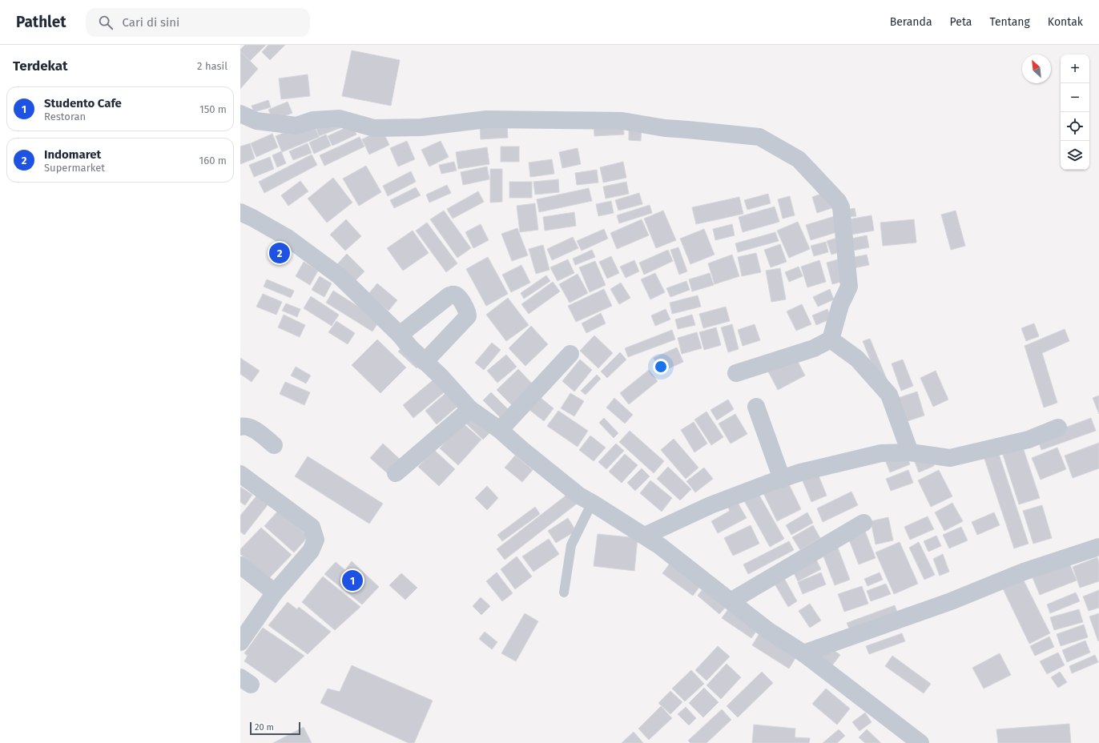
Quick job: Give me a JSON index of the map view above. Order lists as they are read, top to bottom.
{
  "scale_bar": "20 m",
  "north": "top left",
  "page": {
    "header": "Pathlet",
    "search": "Cari di sini",
    "nav": [
      "Beranda",
      "Peta",
      "Tentang",
      "Kontak"
    ],
    "heading": ["Terdekat", "2 hasil"],
    "map_buttons": ["+", "−"],
    "list": [
      {
        "mark": "1",
        "name": "Studento Cafe",
        "note": "Restoran",
        "value": "150 m"
      },
      {
        "mark": "2",
        "name": "Indomaret",
        "note": "Supermarket",
        "value": "160 m"
      }
    ],
    "pins": ["2", "1"],
    "scale": "20 m"
  }
}
